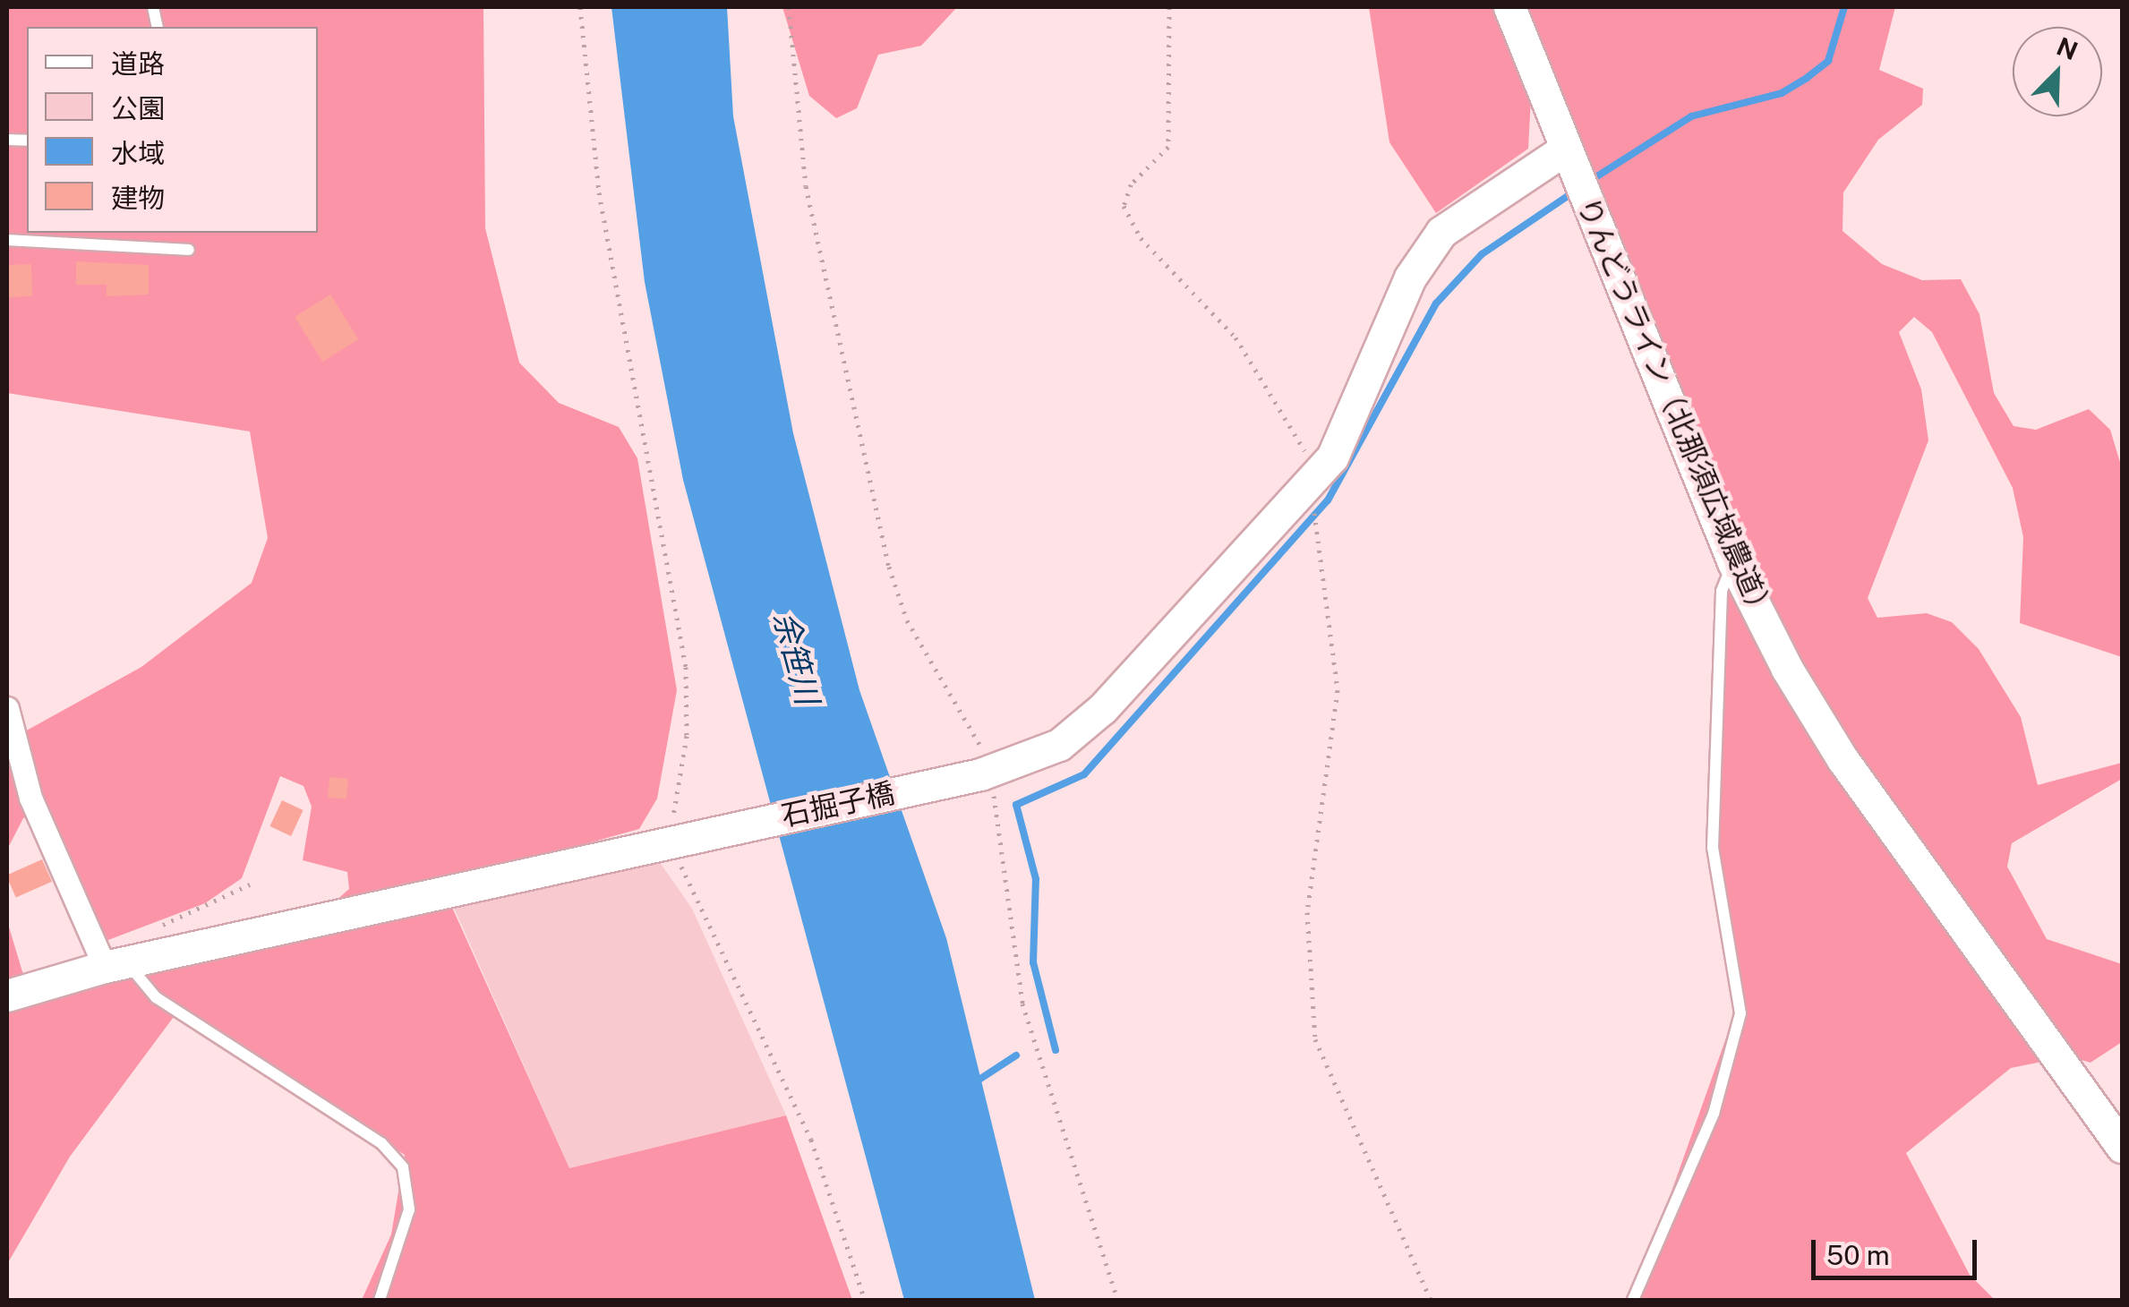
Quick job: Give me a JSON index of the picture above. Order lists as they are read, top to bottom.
{
  "streets": {
    "street": ["りんどうライン（北那須広域農道）", "石掘子橋"]
  },
  "crossings": [
    ["りんどうライン（北那須広域農道）", "石掘子橋"]
  ],
  "water": ["余笹川"],
  "legend": [
    "道路",
    "公園",
    "水域",
    "建物"
  ],
  "scale_bar": "50 m",
  "north": "top right"
}
